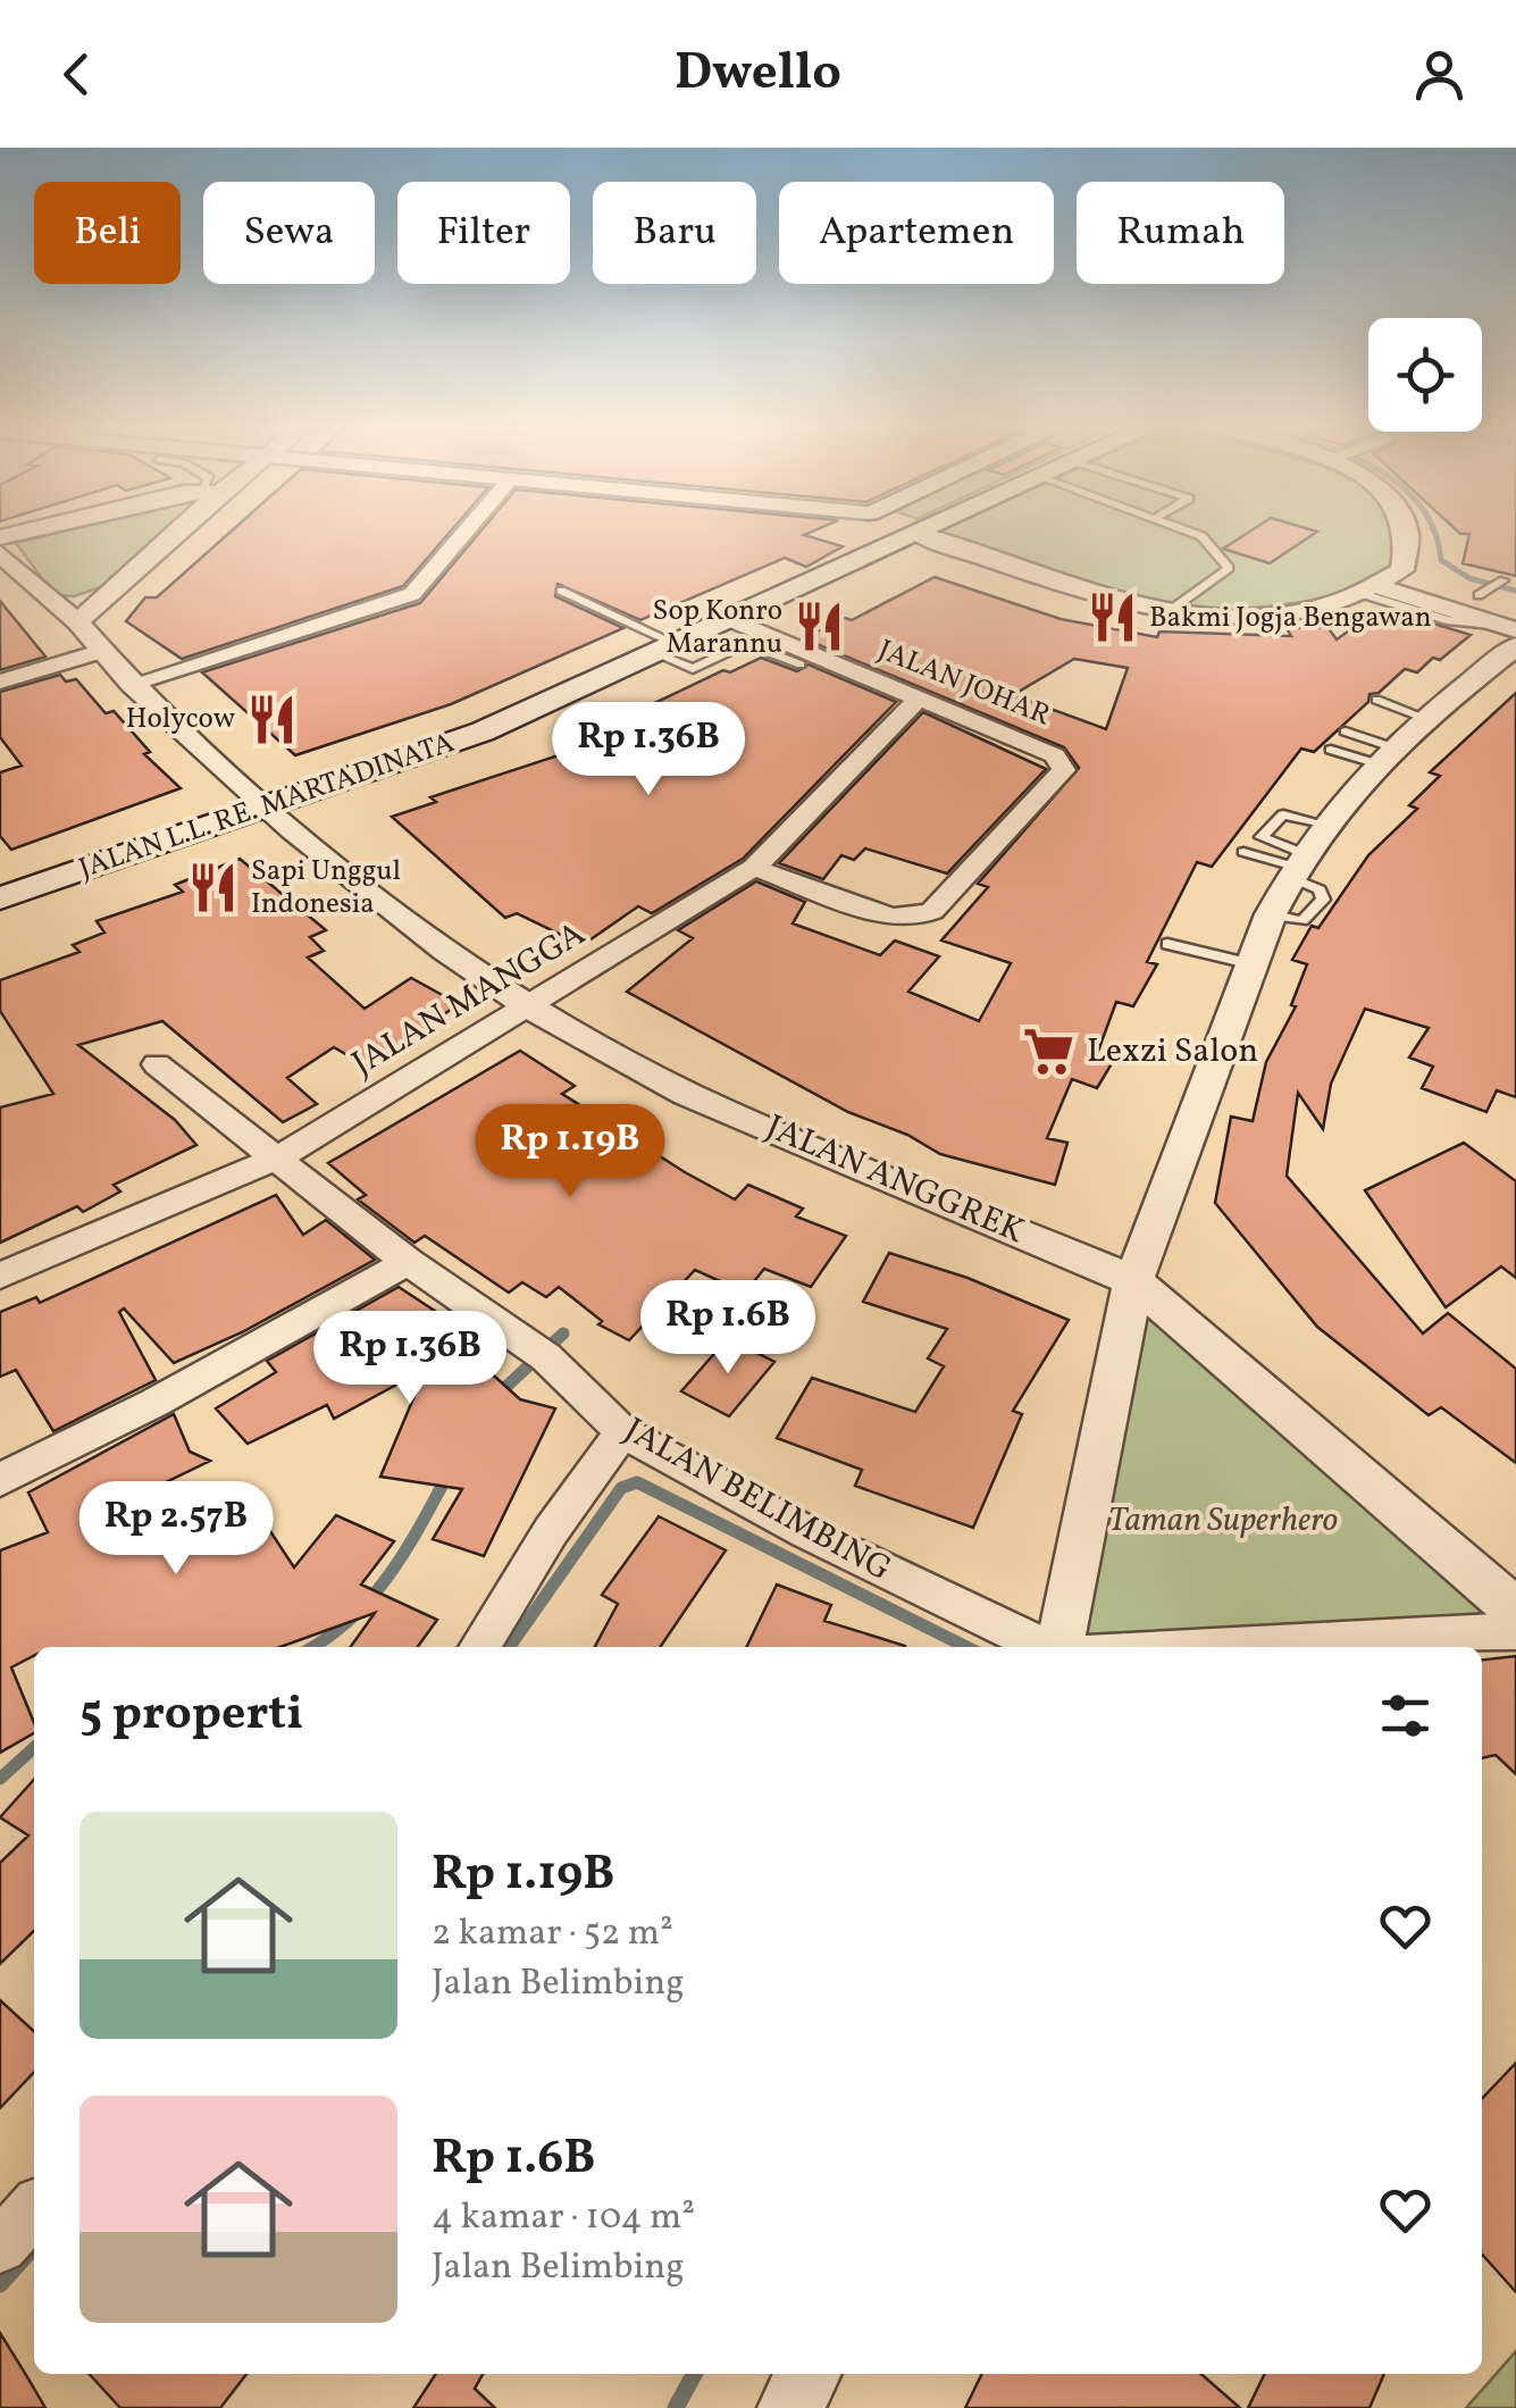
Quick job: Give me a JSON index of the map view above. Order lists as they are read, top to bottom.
{
  "streets": {
    "main road": ["JALAN L.L. RE. MARTADINATA"],
    "street": [
      "JALAN JOHAR",
      "JALAN MANGGA",
      "JALAN ANGGREK",
      "JALAN BELIMBING"
    ]
  },
  "crossings": [
    ["JALAN JOHAR", "JALAN L.L. RE. MARTADINATA"],
    ["JALAN JOHAR", "JALAN MANGGA"],
    ["JALAN L.L. RE. MARTADINATA", "JALAN ANGGREK"],
    ["JALAN MANGGA", "JALAN ANGGREK"],
    ["JALAN MANGGA", "JALAN BELIMBING"]
  ],
  "parks": ["Taman Superhero"],
  "places": {
    "restaurant": [
      "Bakmi Jogja Bengawan",
      "Sop Konro Marannu",
      "Holycow",
      "Sapi Unggul Indonesia"
    ],
    "supermarket": ["Lexzi Salon"]
  },
  "page": {
    "header": "Dwello",
    "chip": [
      "Beli",
      "Sewa",
      "Filter",
      "Baru",
      "Apartemen",
      "Rumah"
    ],
    "price": [
      "Rp 1.36B",
      "Rp 1.19B",
      "Rp 1.6B",
      "Rp 1.36B",
      "Rp 2.57B"
    ],
    "heading": "5 properti",
    "list": [
      {
        "name": "Rp 1.19B",
        "note": "2 kamar · 52 m² · Jalan Belimbing"
      },
      {
        "name": "Rp 1.6B",
        "note": "4 kamar · 104 m² · Jalan Belimbing"
      }
    ]
  }
}
